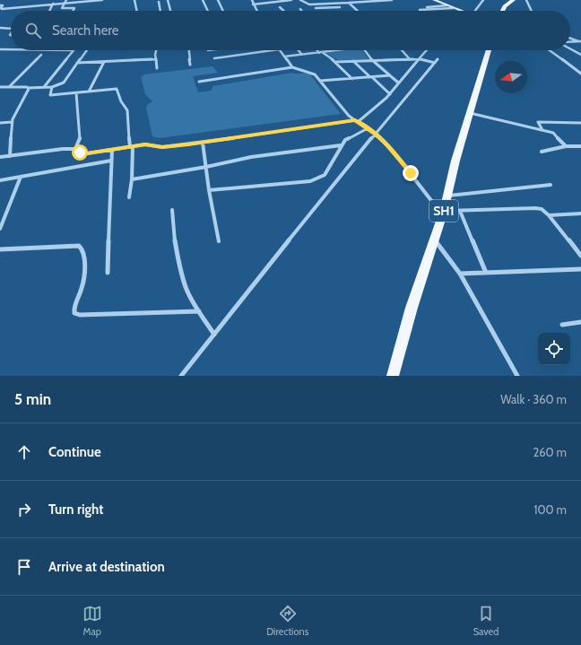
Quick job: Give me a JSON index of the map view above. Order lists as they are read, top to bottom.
{
  "streets": {
    "main road": ["SH1"]
  },
  "north": "left",
  "page": {
    "search": "Search here",
    "heading": ["5 min", "Walk · 360 m"],
    "list": [
      ["Continue", "260 m"],
      ["Turn right", "100 m"],
      "Arrive at destination"
    ],
    "nav": ["Map", "Directions", "Saved"]
  }
}
